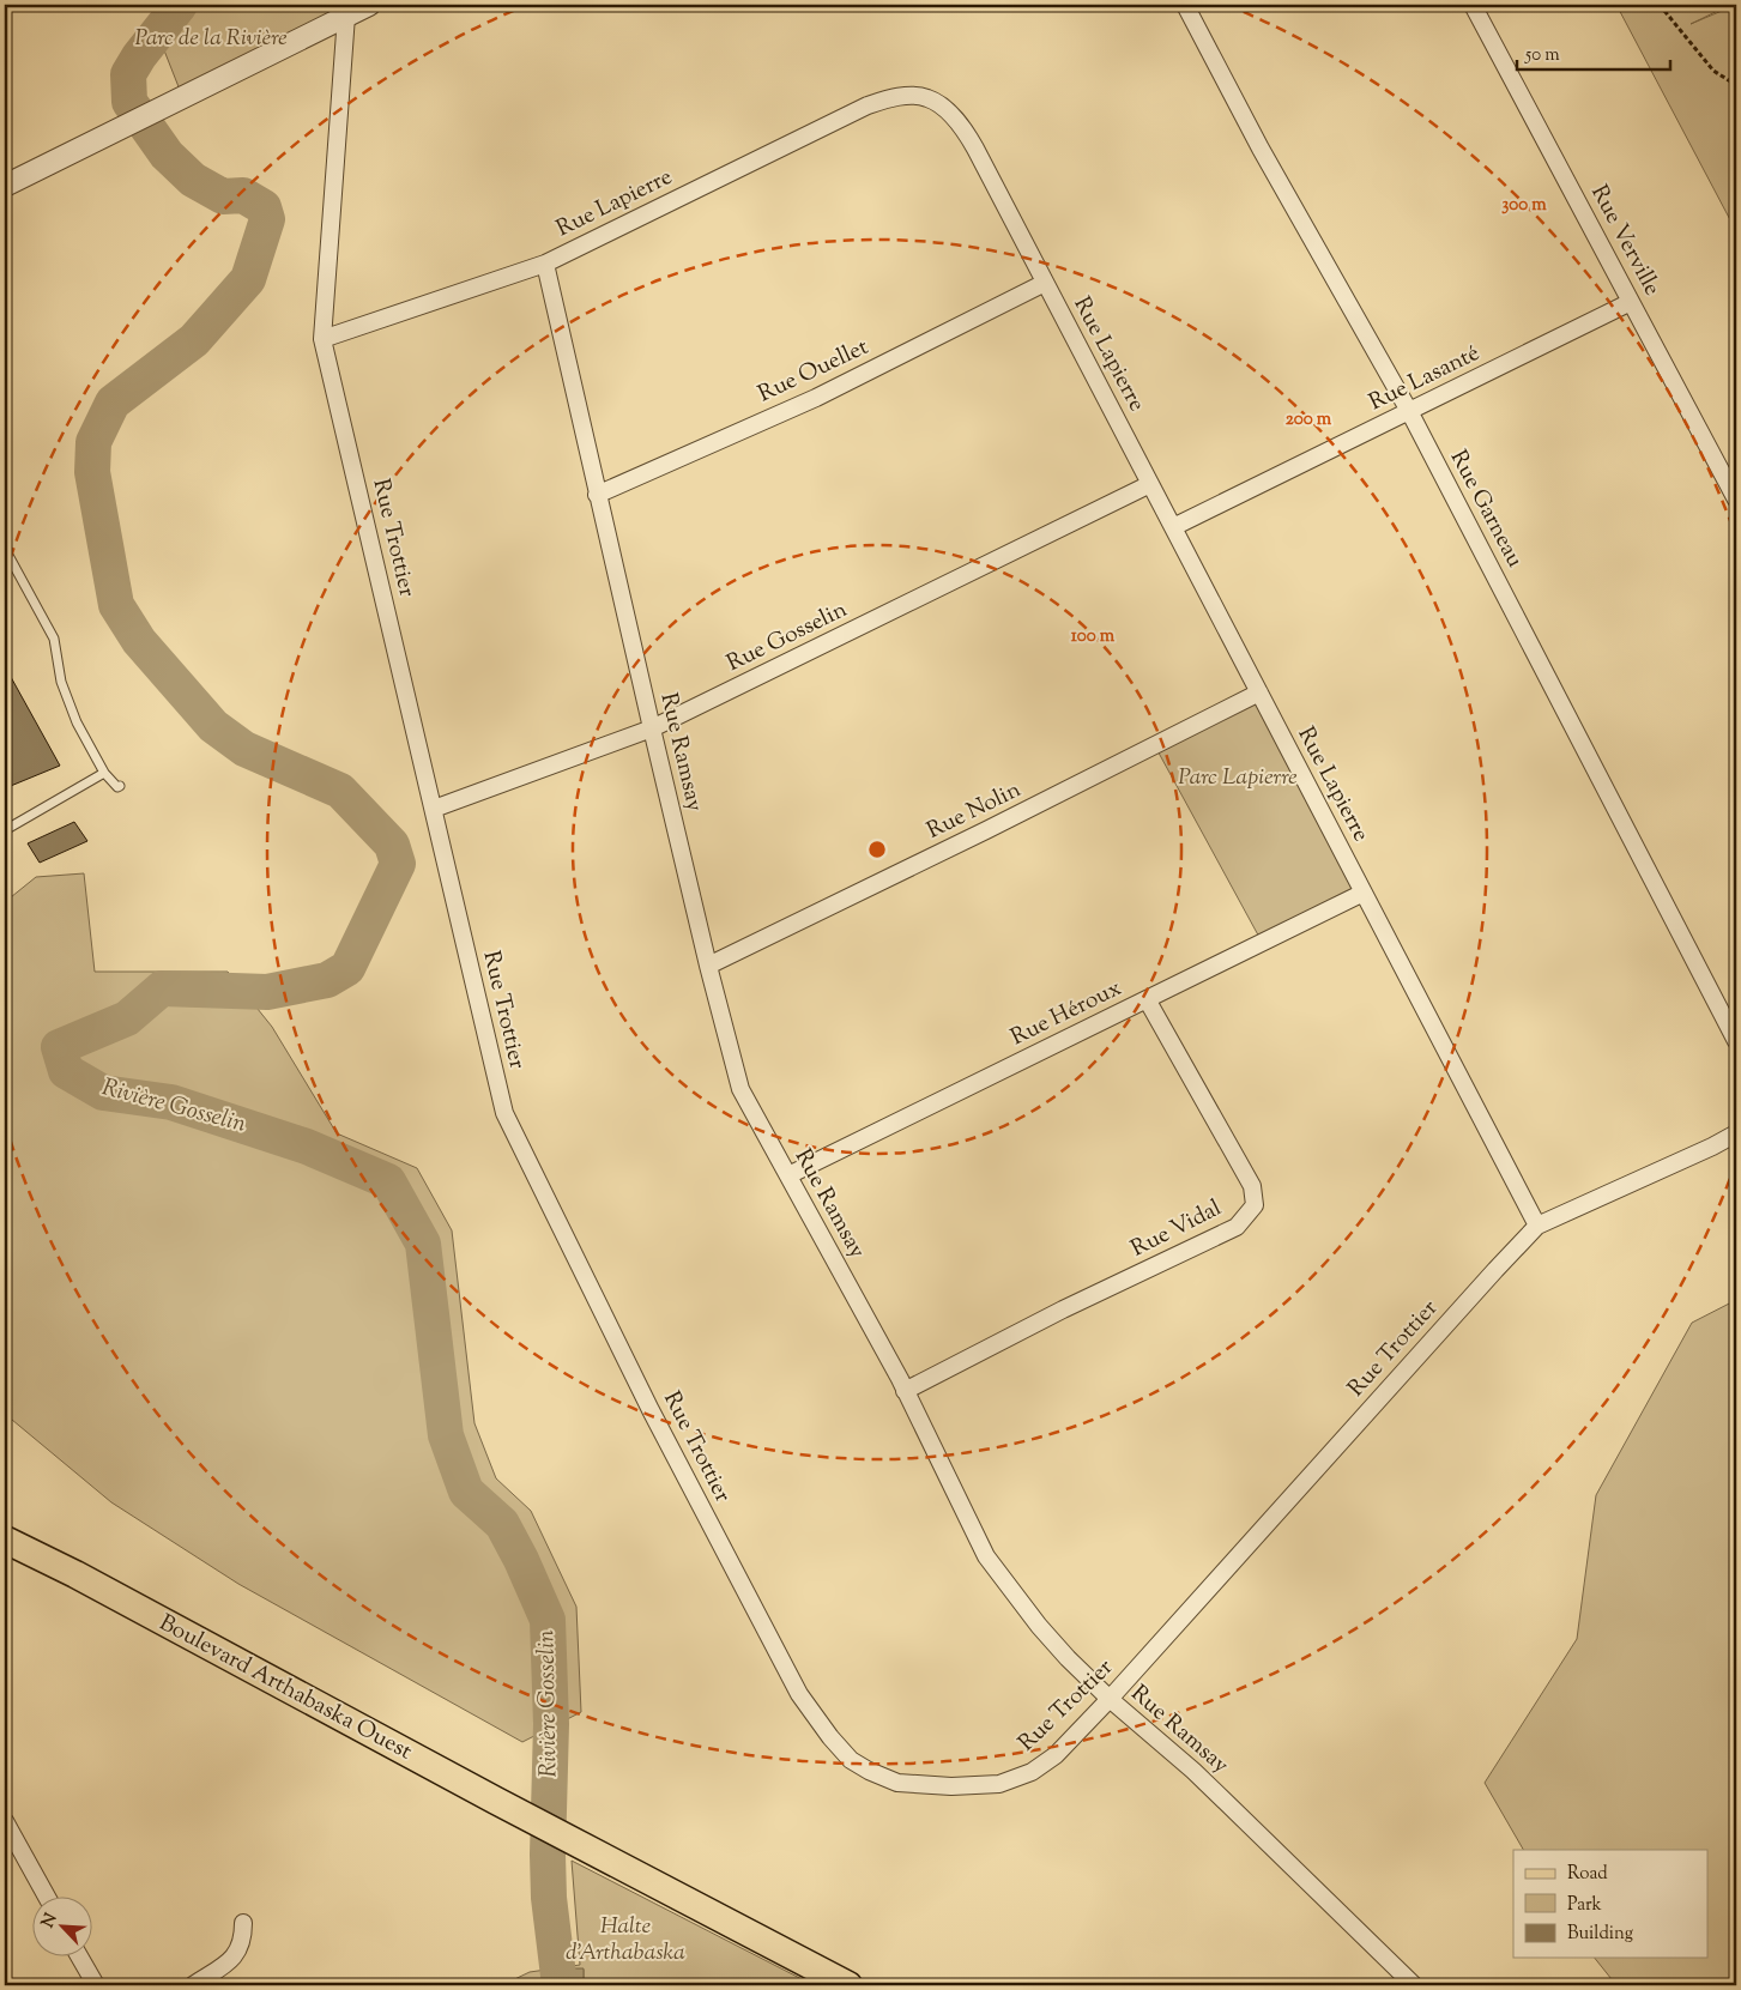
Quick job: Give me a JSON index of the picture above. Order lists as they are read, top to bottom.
{
  "streets": {
    "main road": ["Boulevard Arthabaska Ouest"],
    "street": [
      "Rue Lapierre",
      "Rue Verville",
      "Rue Ouellet",
      "Rue Lasanté",
      "Rue Garneau",
      "Rue Trottier",
      "Rue Gosselin",
      "Rue Ramsay",
      "Rue Nolin",
      "Rue Héroux",
      "Rue Vidal"
    ]
  },
  "crossings": [
    ["Rue Lapierre", "Rue Ouellet"],
    ["Rue Lapierre", "Rue Lasanté"],
    ["Rue Lapierre", "Rue Trottier"],
    ["Rue Lapierre", "Rue Gosselin"],
    ["Rue Lapierre", "Rue Ramsay"],
    ["Rue Lapierre", "Rue Nolin"],
    ["Rue Lapierre", "Rue Héroux"],
    ["Rue Verville", "Rue Lasanté"],
    ["Rue Ouellet", "Rue Ramsay"],
    ["Rue Lasanté", "Rue Garneau"],
    ["Rue Trottier", "Rue Gosselin"],
    ["Rue Trottier", "Rue Ramsay"],
    ["Rue Gosselin", "Rue Ramsay"],
    ["Rue Ramsay", "Rue Nolin"],
    ["Rue Ramsay", "Rue Héroux"],
    ["Rue Ramsay", "Rue Vidal"],
    ["Rue Héroux", "Rue Vidal"]
  ],
  "water": ["Rivière Gosselin"],
  "parks": ["Parc de la Rivière", "Parc Lapierre", "Halte d'Arthabaska"],
  "legend": ["Road", "Park", "Building"],
  "scale_bar": "50 m",
  "north": "top left",
  "rings": ["300 m", "200 m", "100 m"]
}
